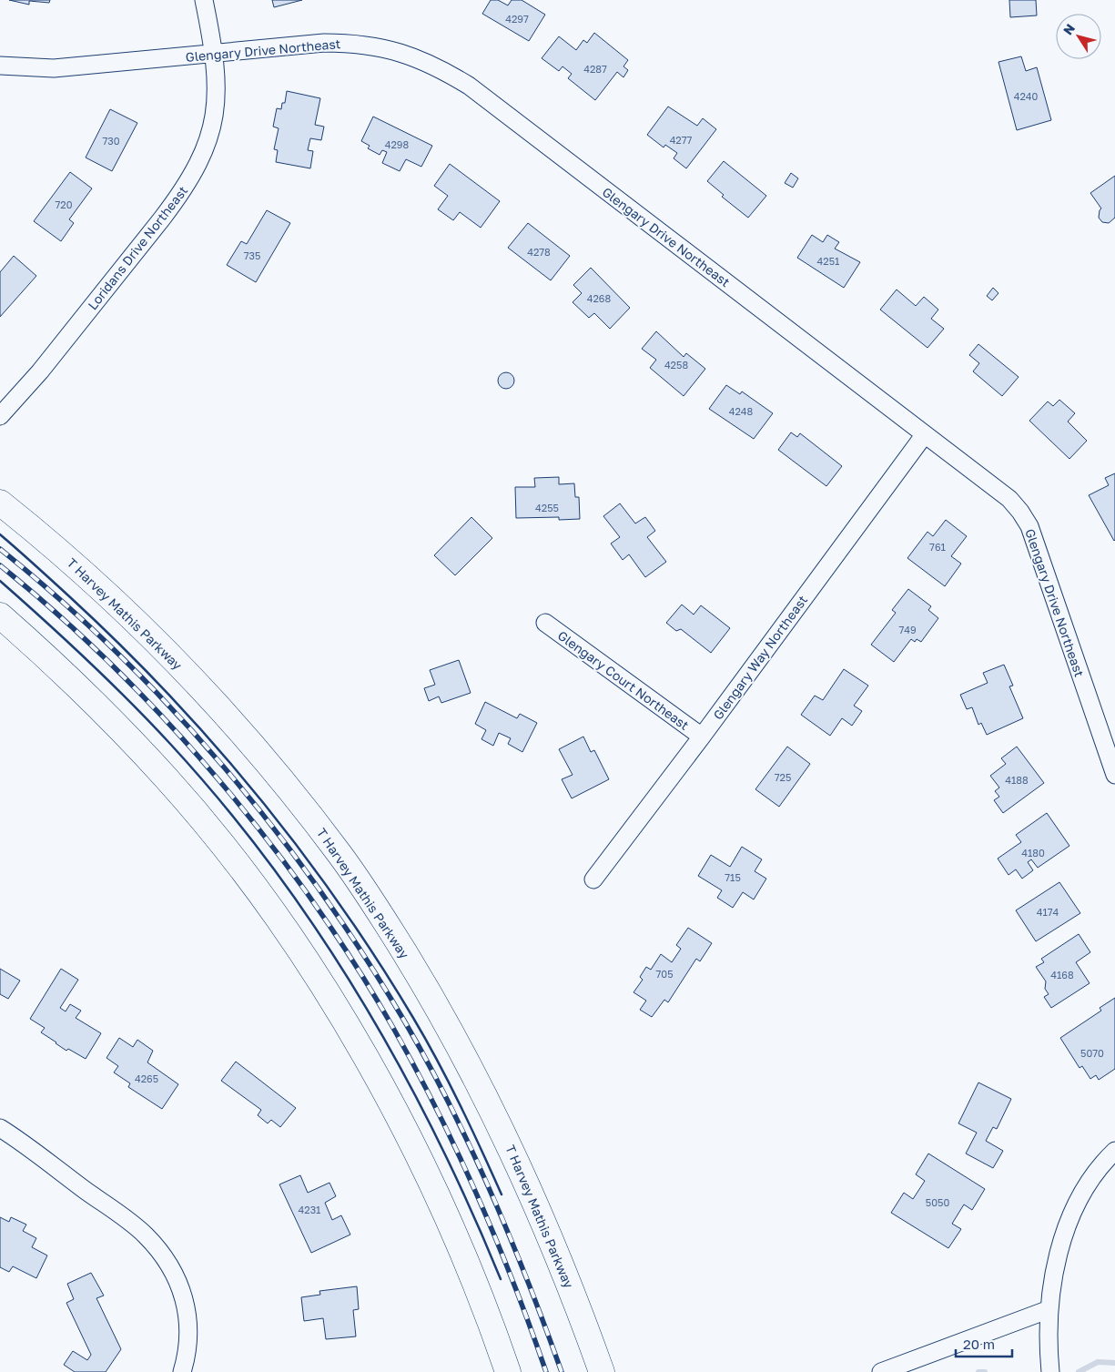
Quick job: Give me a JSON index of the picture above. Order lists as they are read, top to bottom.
{
  "streets": {
    "highway": ["T Harvey Mathis Parkway"],
    "street": [
      "Glengary Drive Northeast",
      "Loridans Drive Northeast",
      "Glengary Way Northeast",
      "Glengary Court Northeast"
    ]
  },
  "crossings": [
    ["Glengary Drive Northeast", "Loridans Drive Northeast"],
    ["Glengary Drive Northeast", "Glengary Way Northeast"],
    ["Glengary Way Northeast", "Glengary Court Northeast"]
  ],
  "house_numbers": [
    "4297",
    "4287",
    "4240",
    "4277",
    "730",
    "4298",
    "720",
    "4278",
    "735",
    "4251",
    "4268",
    "4258",
    "4248",
    "4255",
    "761",
    "749",
    "725",
    "4188",
    "4180",
    "715",
    "4174",
    "705",
    "4168",
    "5070",
    "4265",
    "5050",
    "4231"
  ],
  "scale_bar": "20 m",
  "north": "top left"
}
